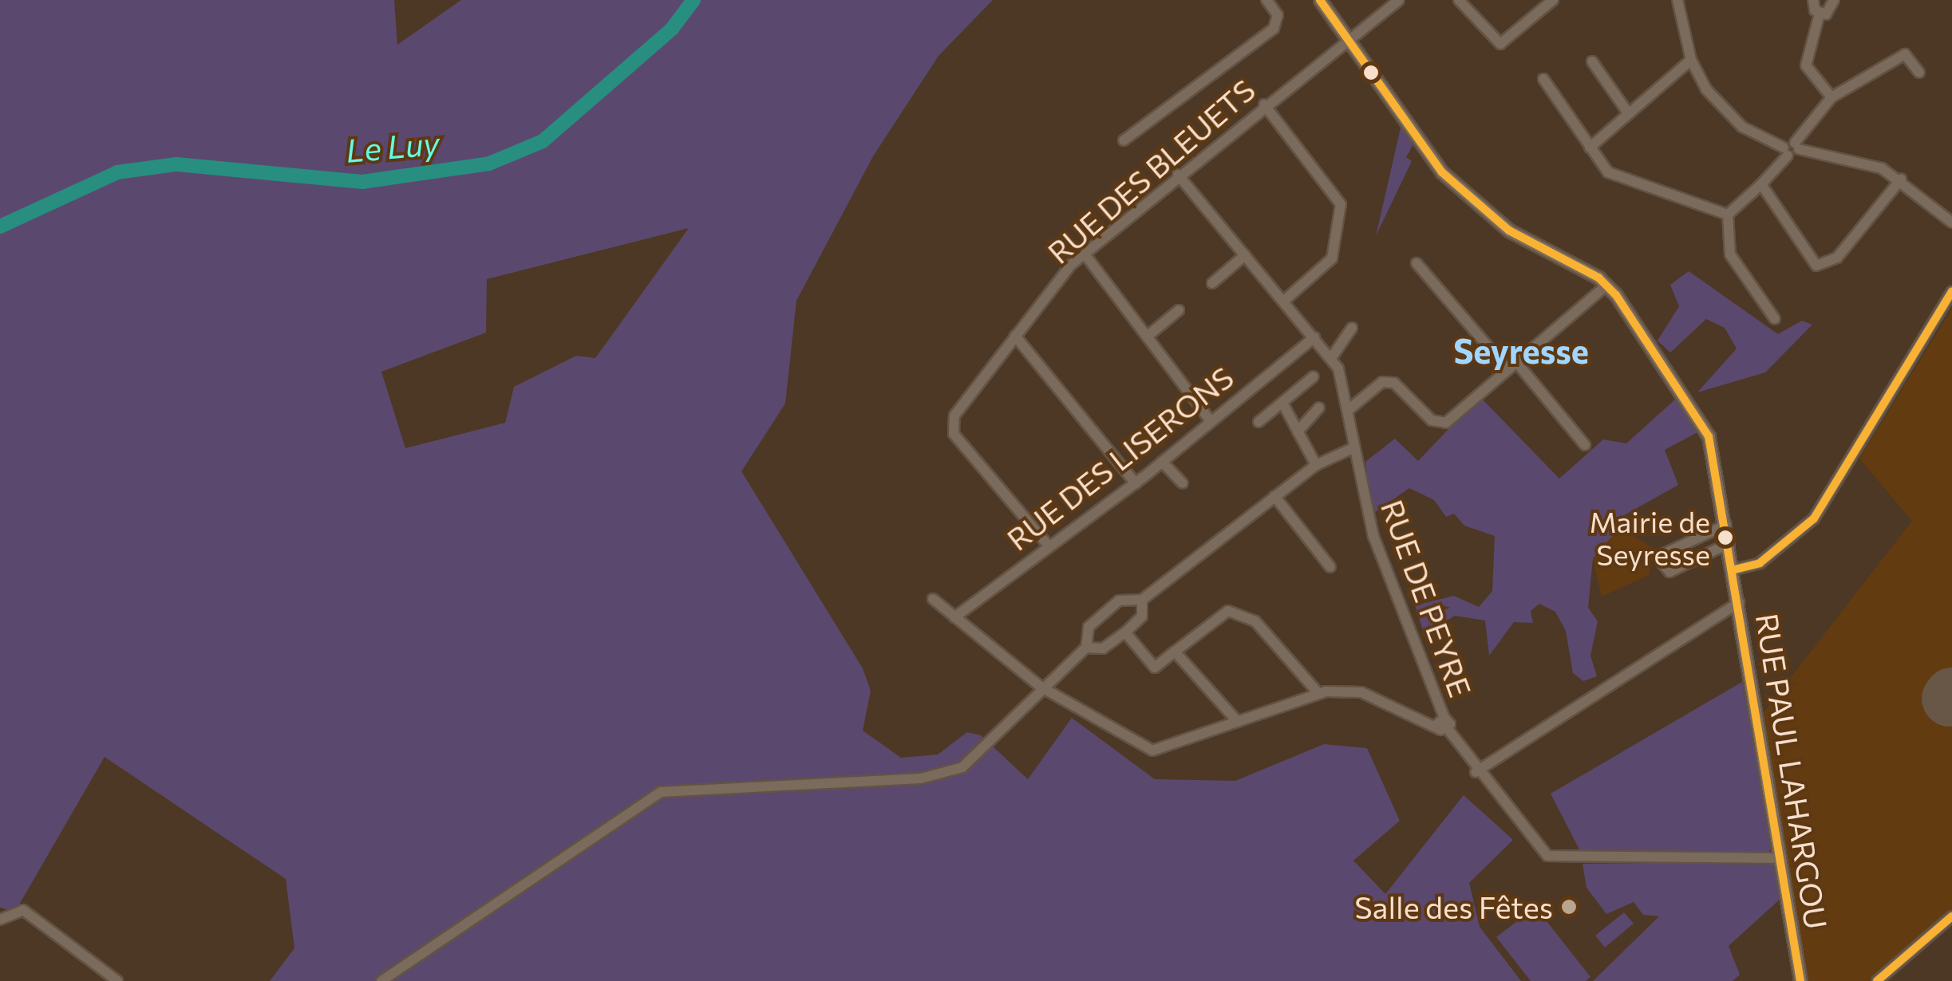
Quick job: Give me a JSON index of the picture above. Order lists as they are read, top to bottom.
{
  "streets": {
    "street": [
      "RUE DES BLEUETS",
      "RUE DES LISERONS",
      "RUE DE PEYRE",
      "RUE PAUL LAHARGOU"
    ]
  },
  "crossings": [
    ["RUE DES BLEUETS", "RUE DES LISERONS"],
    ["RUE DES BLEUETS", "RUE DE PEYRE"],
    ["RUE DES LISERONS", "RUE DE PEYRE"],
    ["RUE DE PEYRE", "RUE PAUL LAHARGOU"]
  ],
  "districts": ["Seyresse"],
  "water": ["Le Luy"],
  "places": ["Mairie de Seyresse", "Salle des Fêtes"]
}
